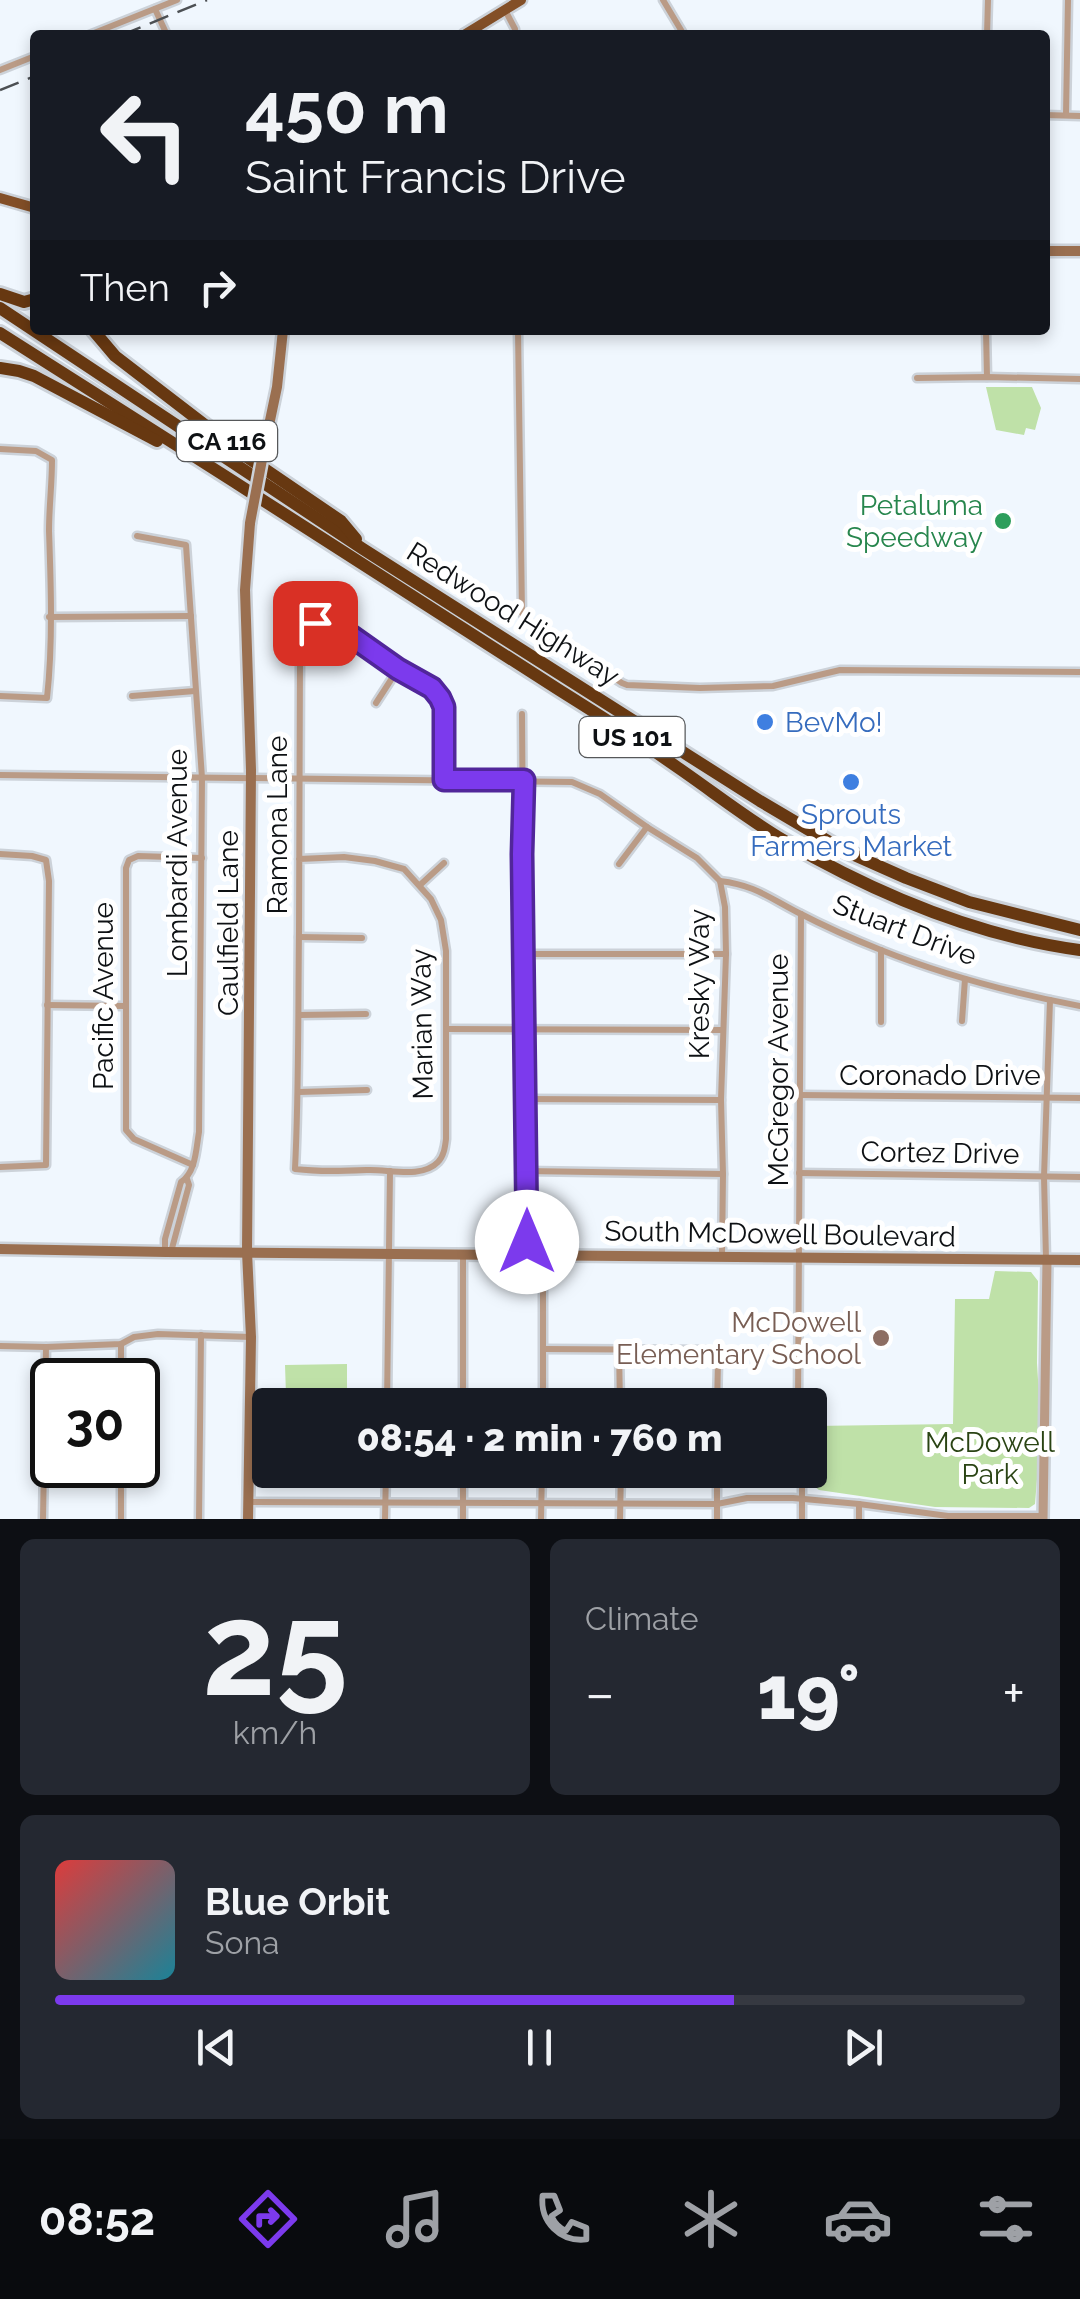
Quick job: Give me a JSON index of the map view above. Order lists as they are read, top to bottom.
{
  "streets": {
    "highway": ["CA 116", "Redwood Highway", "US 101"],
    "main road": ["Caulfield Lane", "South McDowell Boulevard"],
    "street": [
      "Ramona Lane",
      "Lombardi Avenue",
      "Stuart Drive",
      "Kresky Way",
      "Pacific Avenue",
      "Marian Way",
      "McGregor Avenue",
      "Coronado Drive",
      "Cortez Drive"
    ]
  },
  "crossings": [
    ["CA 116", "Redwood Highway"],
    ["Ramona Lane", "Kresky Way"],
    ["Ramona Lane", "Marian Way"],
    ["Lombardi Avenue", "Kresky Way"],
    ["Lombardi Avenue", "Pacific Avenue"],
    ["Lombardi Avenue", "South McDowell Boulevard"],
    ["Caulfield Lane", "Kresky Way"],
    ["Caulfield Lane", "South McDowell Boulevard"],
    ["Stuart Drive", "Kresky Way"],
    ["Stuart Drive", "McGregor Avenue"],
    ["Kresky Way", "South McDowell Boulevard"],
    ["McGregor Avenue", "Coronado Drive"],
    ["McGregor Avenue", "Cortez Drive"],
    ["McGregor Avenue", "South McDowell Boulevard"]
  ],
  "parks": ["McDowell Park"],
  "places": [
    "Petaluma Speedway",
    "BevMo!",
    "Sprouts Farmers Market",
    "McDowell Elementary School"
  ],
  "page": {
    "turn": ["450 m", "Saint Francis Drive"],
    "then": "Then",
    "limit": "30",
    "trip": "08:54 · 2 min · 760 m",
    "tile": [
      ["25", "km/h"],
      "Climate"
    ],
    "heat": ["−", "19°", "+"],
    "song": ["Blue Orbit", "Sona"],
    "tabs": "08:52"
  }
}
